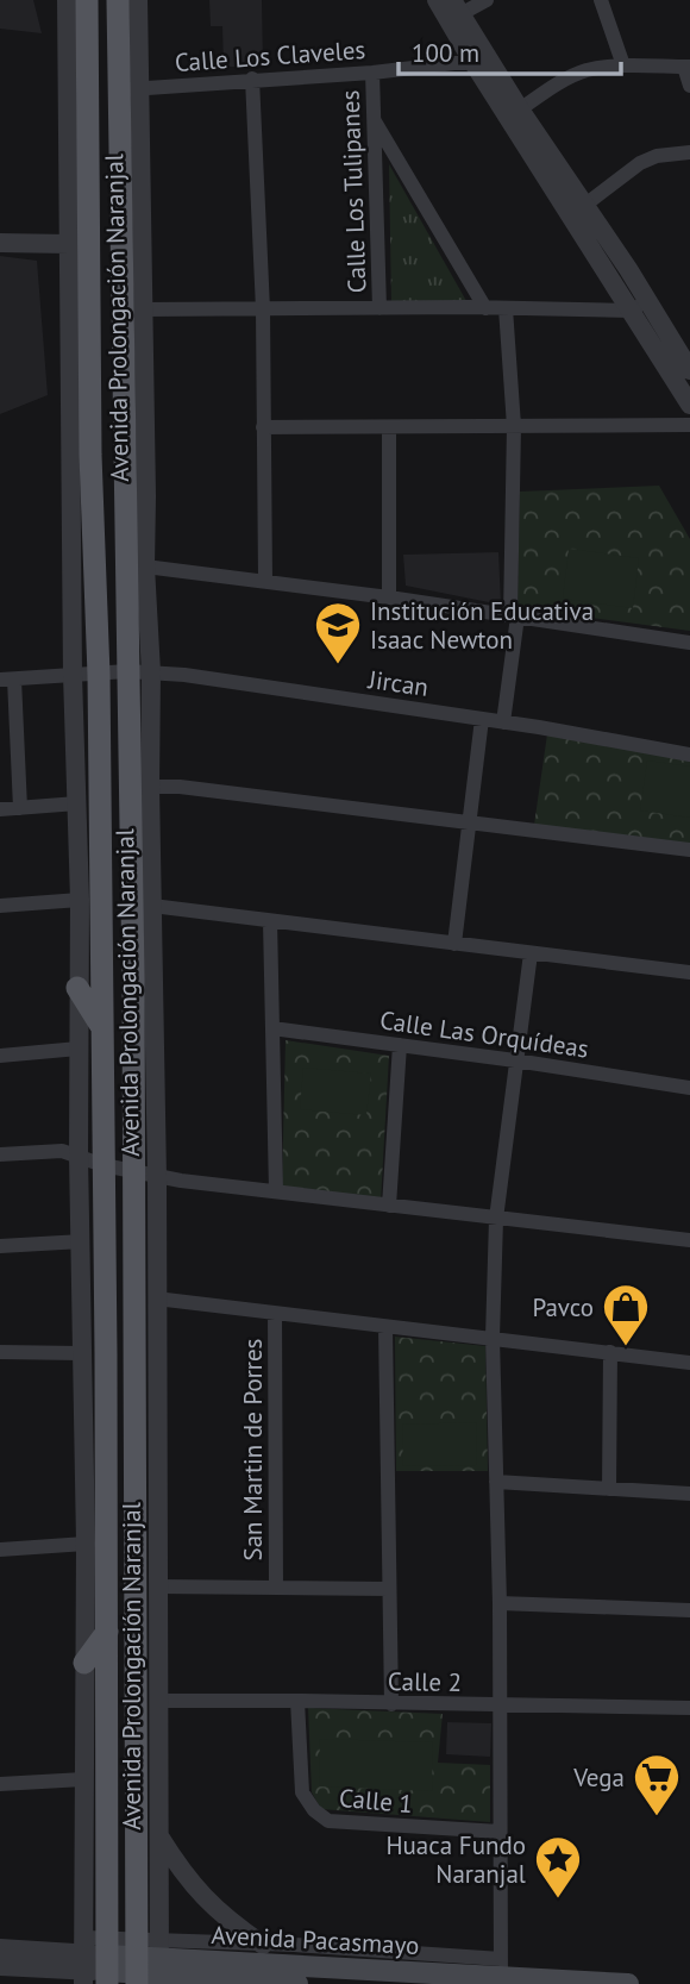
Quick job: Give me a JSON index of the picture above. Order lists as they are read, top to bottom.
{
  "streets": {
    "main road": ["Avenida Prolongación Naranjal", "Avenida Pacasmayo"],
    "street": [
      "Calle Los Claveles",
      "Calle Los Tulipanes",
      "Jircan",
      "Calle Las Orquídeas",
      "San Martin de Porres",
      "Calle 2",
      "Calle 1"
    ]
  },
  "crossings": [
    ["Calle Los Claveles", "Calle Los Tulipanes"],
    ["Calle Los Claveles", "Avenida Prolongación Naranjal"],
    ["Avenida Prolongación Naranjal", "Jircan"],
    ["Avenida Prolongación Naranjal", "Calle 2"],
    ["Avenida Prolongación Naranjal", "Avenida Pacasmayo"],
    ["Calle 2", "Calle 1"]
  ],
  "places": {
    "school or university": ["Institución Educativa Isaac Newton"],
    "shop": ["Pavco"],
    "supermarket": ["Vega"],
    "place": ["Huaca Fundo Naranjal"]
  },
  "scale_bar": "100 m"
}
